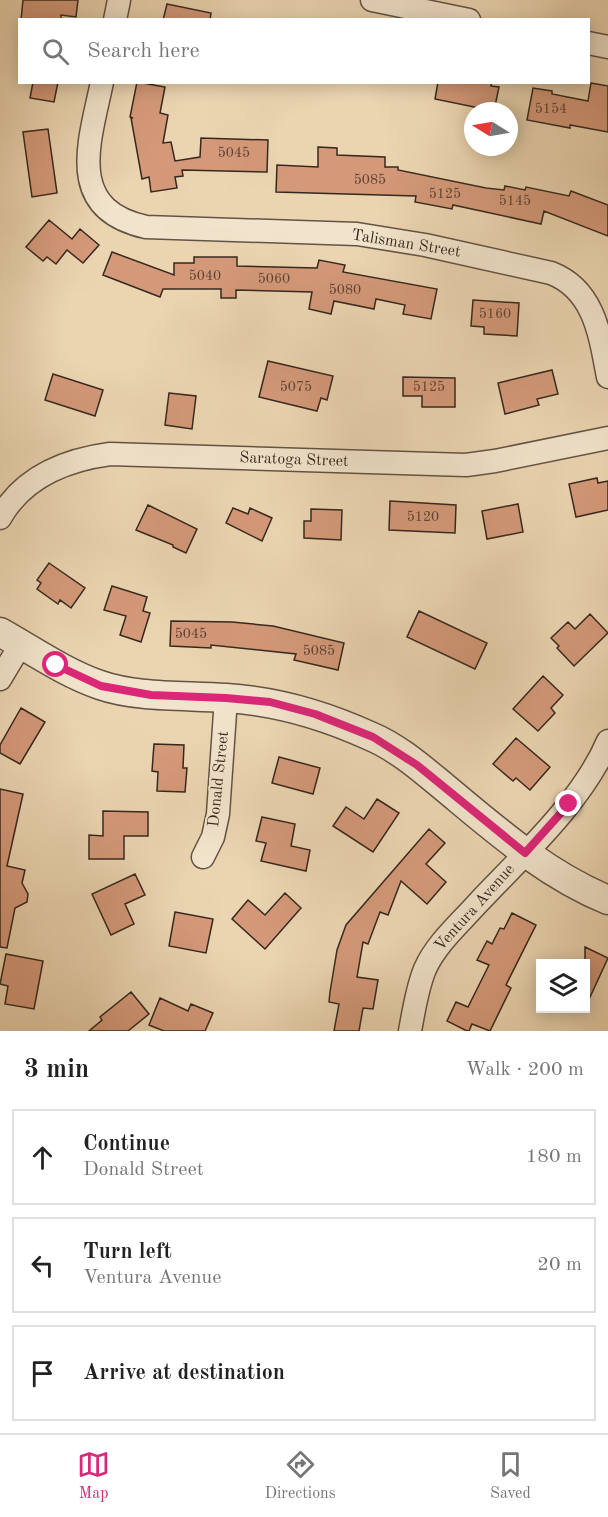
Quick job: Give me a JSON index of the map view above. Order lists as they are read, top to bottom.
{
  "streets": {
    "street": [
      "Talisman Street",
      "Saratoga Street",
      "Donald Street",
      "Ventura Avenue"
    ]
  },
  "house_numbers": [
    "5154",
    "5045",
    "5085",
    "5125",
    "5145",
    "5040",
    "5060",
    "5080",
    "5160",
    "5075",
    "5125",
    "5120",
    "5045",
    "5085"
  ],
  "north": "left",
  "page": {
    "search": "Search here",
    "heading": ["3 min", "Walk · 200 m"],
    "list": [
      ["Continue", "Donald Street", "180 m"],
      ["Turn left", "Ventura Avenue", "20 m"],
      "Arrive at destination"
    ],
    "nav": ["Map", "Directions", "Saved"]
  }
}
